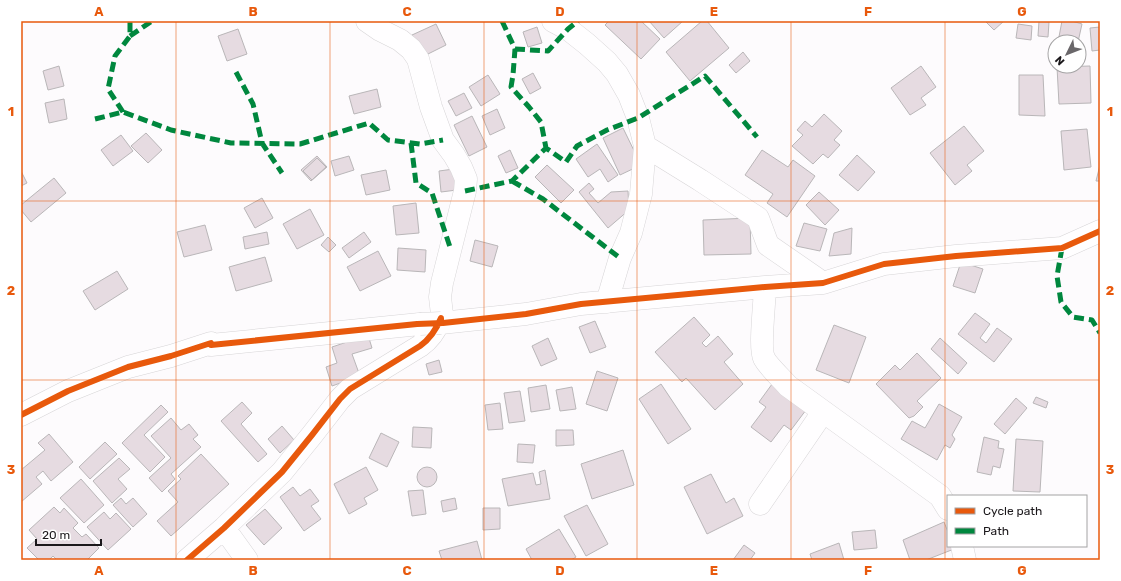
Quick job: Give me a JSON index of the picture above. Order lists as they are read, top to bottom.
{
  "legend": ["Cycle path", "Path"],
  "scale_bar": "20 m",
  "north": "bottom left",
  "grid": {
    "columns": [
      "A",
      "B",
      "C",
      "D",
      "E",
      "F",
      "G"
    ],
    "rows": ["1", "2", "3"]
  }
}
